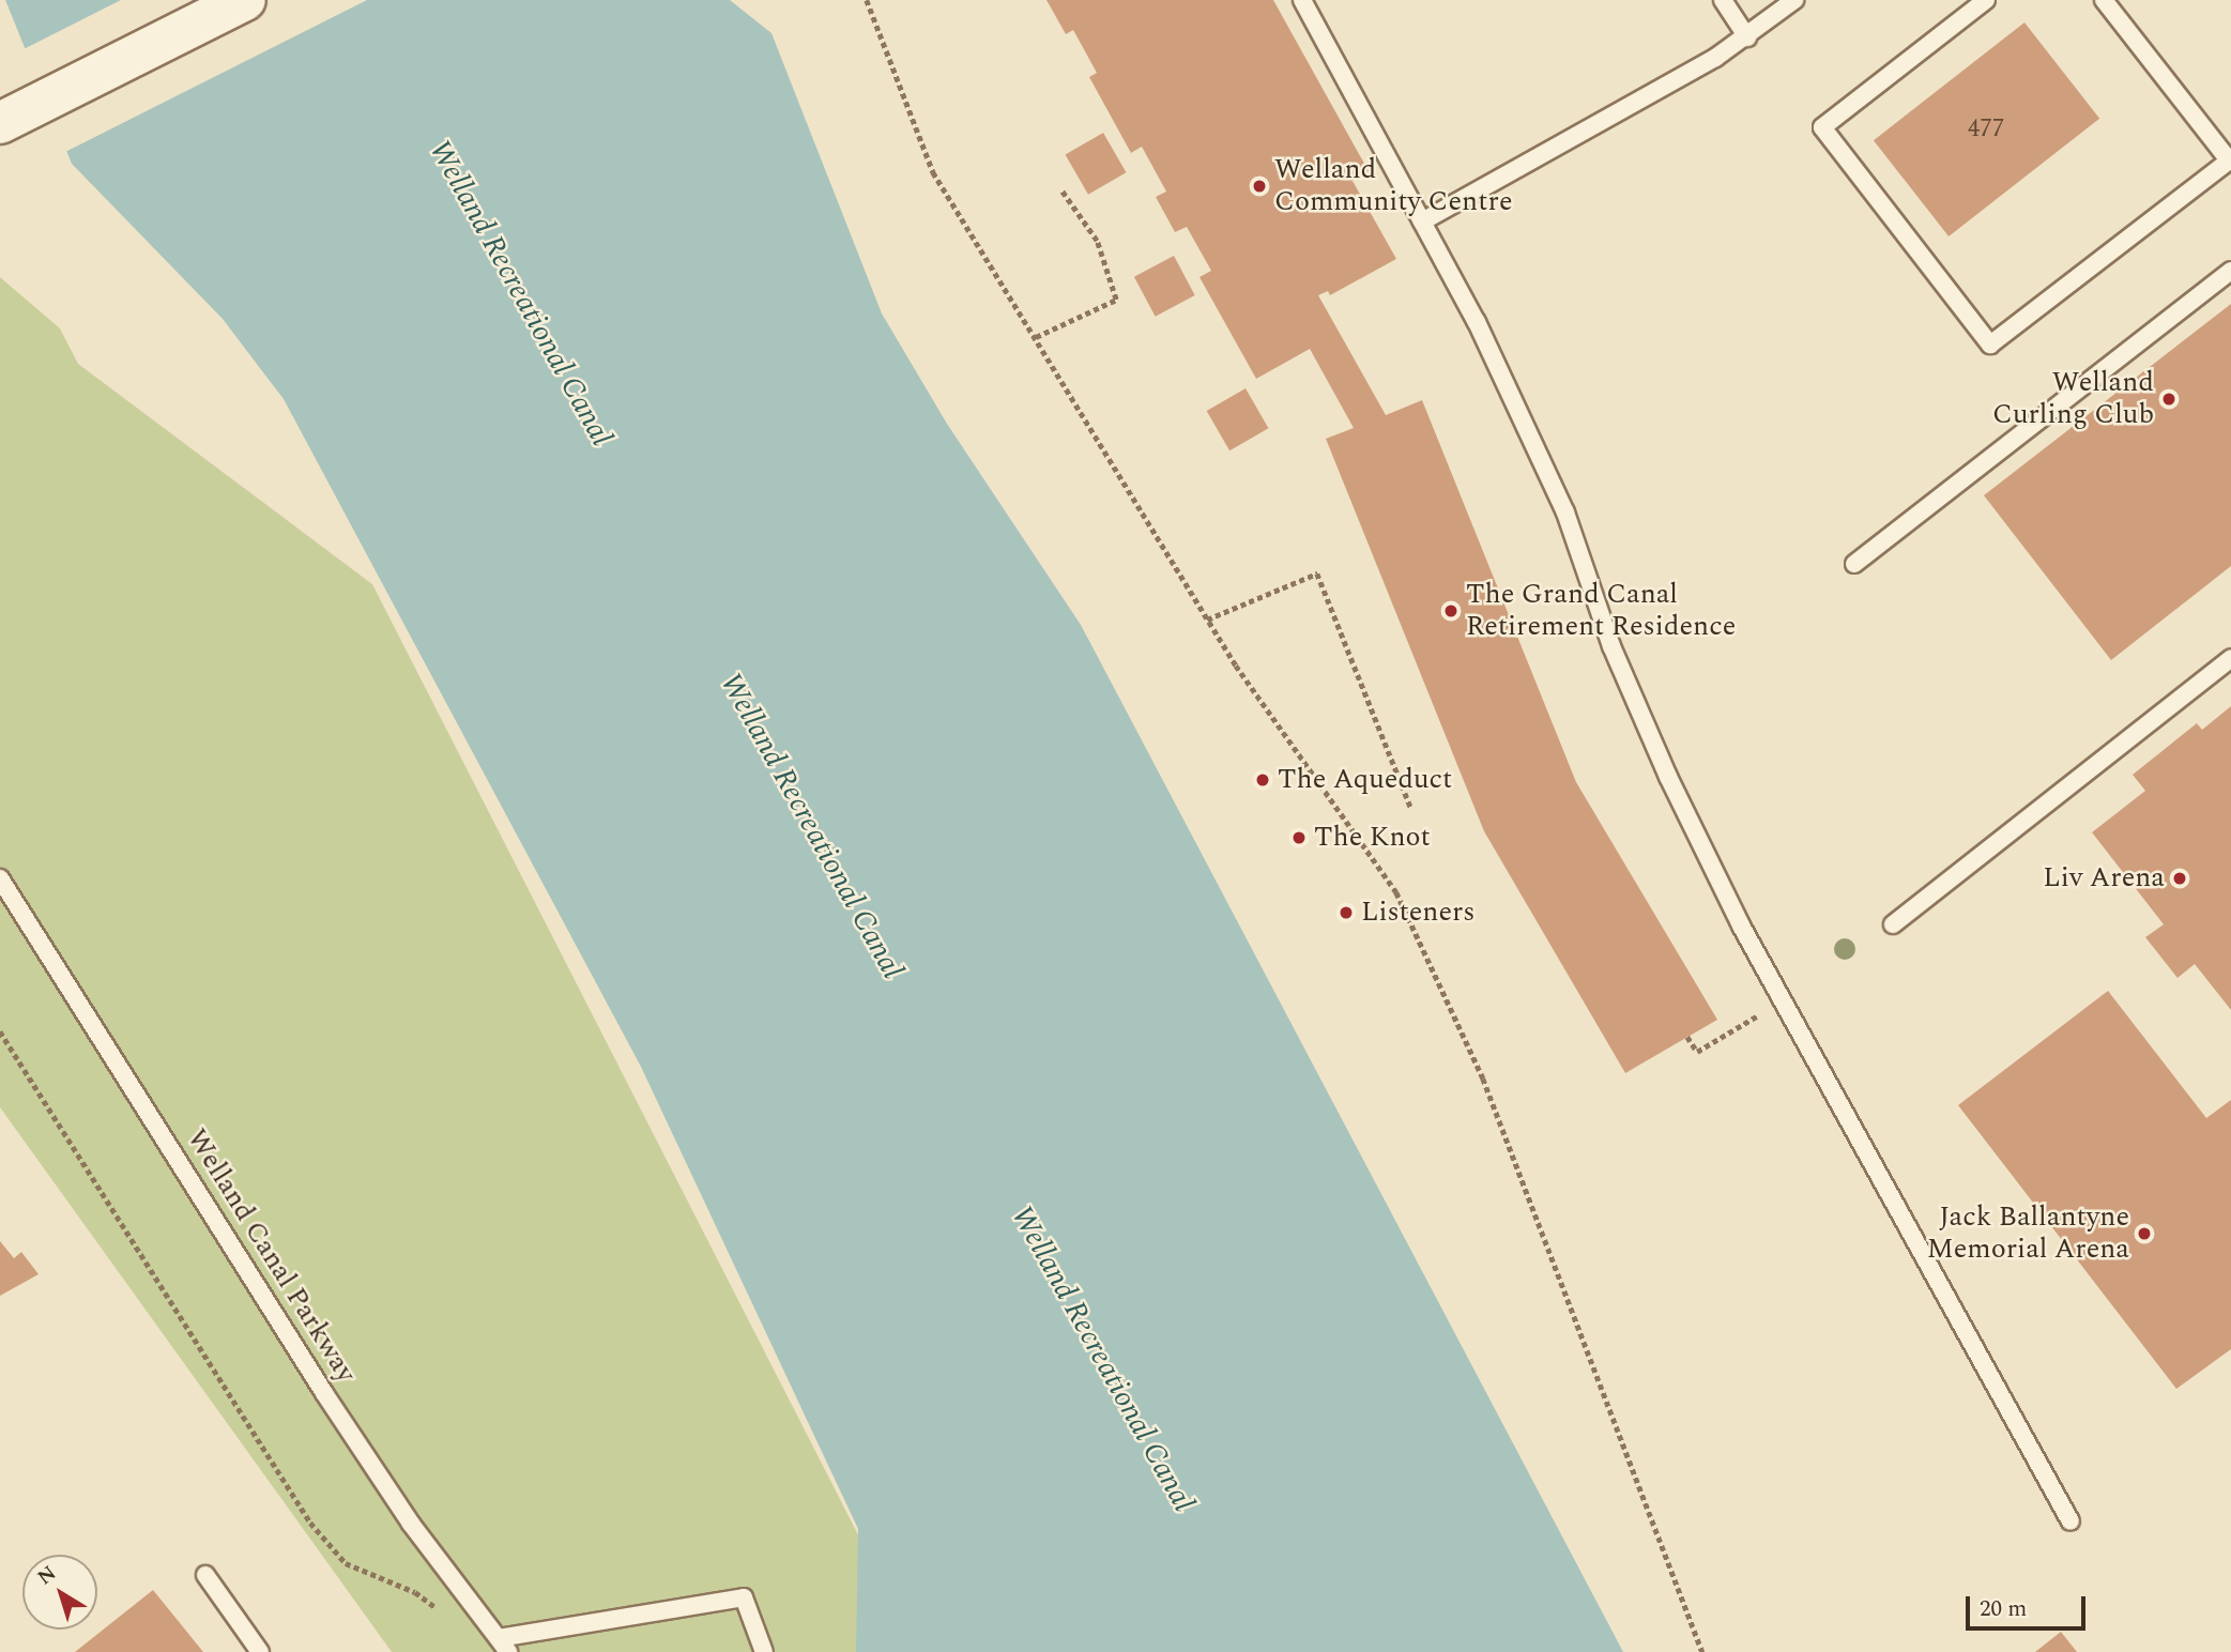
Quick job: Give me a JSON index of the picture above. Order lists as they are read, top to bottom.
{
  "streets": {
    "lane": ["Welland Canal Parkway"]
  },
  "water": ["Welland Recreational Canal"],
  "places": [
    "Welland Community Centre",
    "Welland Curling Club",
    "The Grand Canal Retirement Residence",
    "The Aqueduct",
    "The Knot",
    "Liv Arena",
    "Listeners",
    "Jack Ballantyne Memorial Arena"
  ],
  "house_numbers": ["477"],
  "scale_bar": "20 m",
  "north": "top left"
}
